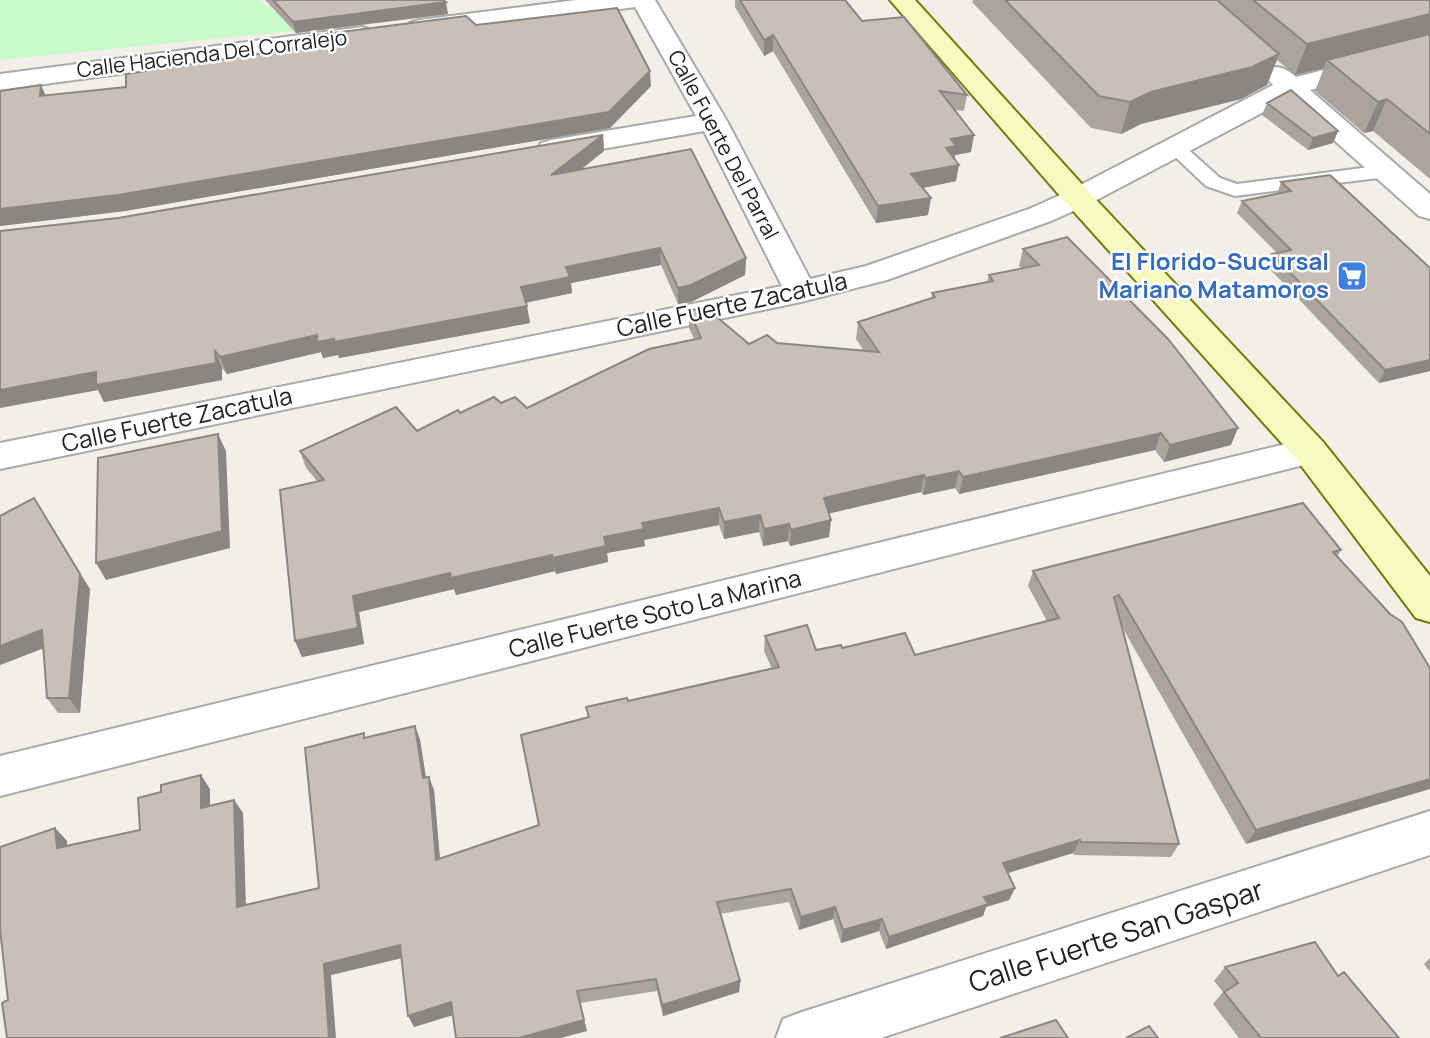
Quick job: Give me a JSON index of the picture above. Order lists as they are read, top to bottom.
{
  "streets": {
    "street": [
      "Calle Hacienda Del Corralejo",
      "Calle Fuerte Del Parral",
      "Calle Fuerte Zacatula",
      "Calle Fuerte Soto La Marina",
      "Calle Fuerte San Gaspar"
    ]
  },
  "crossings": [
    ["Calle Fuerte Del Parral", "Calle Fuerte Zacatula"]
  ],
  "places": {
    "supermarket": ["El Florido-Sucursal Mariano Matamoros"]
  }
}
